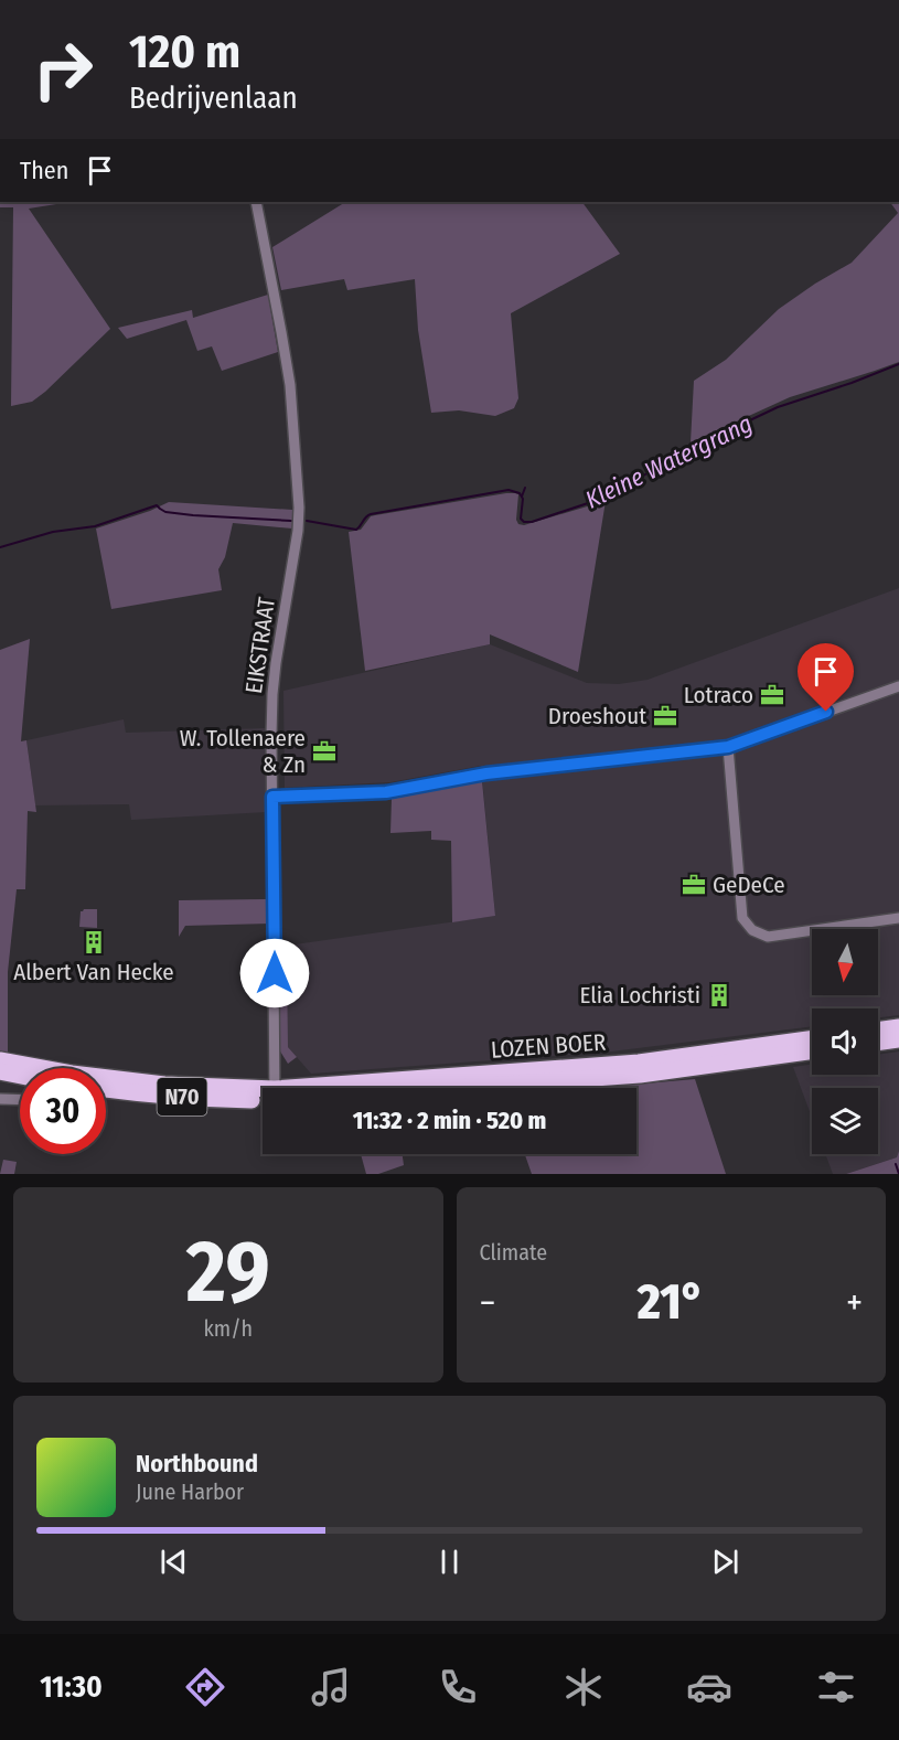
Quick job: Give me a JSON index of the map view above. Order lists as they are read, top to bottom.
{
  "streets": {
    "main road": ["LOZEN BOER", "N70"],
    "street": ["EIKSTRAAT"]
  },
  "water": ["Kleine Watergrang"],
  "places": {
    "office": [
      "Lotraco",
      "Droeshout",
      "W. Tollenaere & Zn",
      "GeDeCe"
    ],
    "building": ["Albert Van Hecke", "Elia Lochristi"]
  },
  "north": "bottom",
  "page": {
    "turn": ["120 m", "Bedrijvenlaan"],
    "then": "Then",
    "limit": "30",
    "trip": "11:32 · 2 min · 520 m",
    "tile": [
      ["29", "km/h"],
      "Climate"
    ],
    "heat": ["−", "21°", "+"],
    "song": ["Northbound", "June Harbor"],
    "tabs": "11:30"
  }
}
